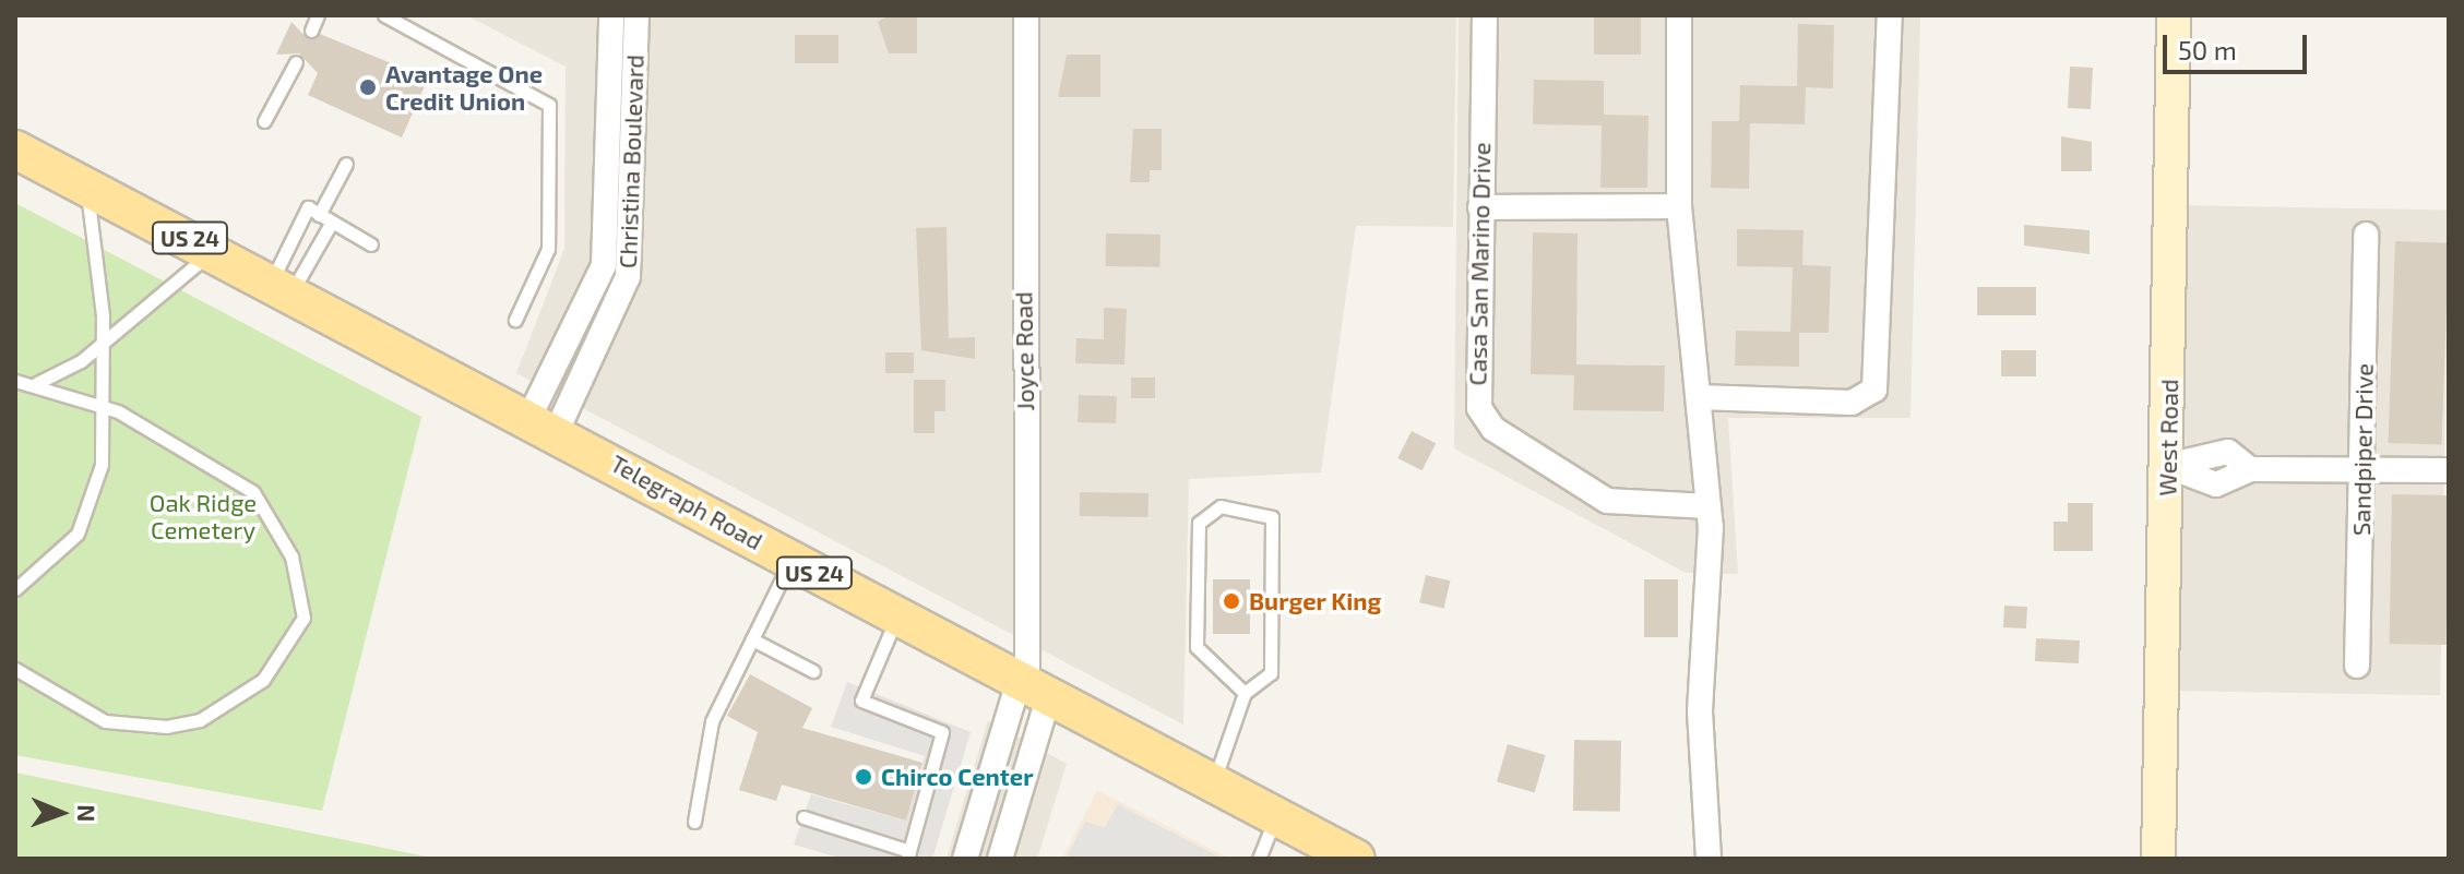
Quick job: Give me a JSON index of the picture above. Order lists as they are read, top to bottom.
{
  "streets": {
    "main road": ["US 24", "Telegraph Road"],
    "street": [
      "Christina Boulevard",
      "Casa San Marino Drive",
      "Joyce Road",
      "West Road",
      "Sandpiper Drive"
    ]
  },
  "crossings": [
    ["Christina Boulevard", "Telegraph Road"],
    ["Joyce Road", "Telegraph Road"]
  ],
  "parks": ["Oak Ridge Cemetery"],
  "places": ["Avantage One Credit Union", "Burger King", "Chirco Center"],
  "scale_bar": "50 m",
  "north": "right"
}
